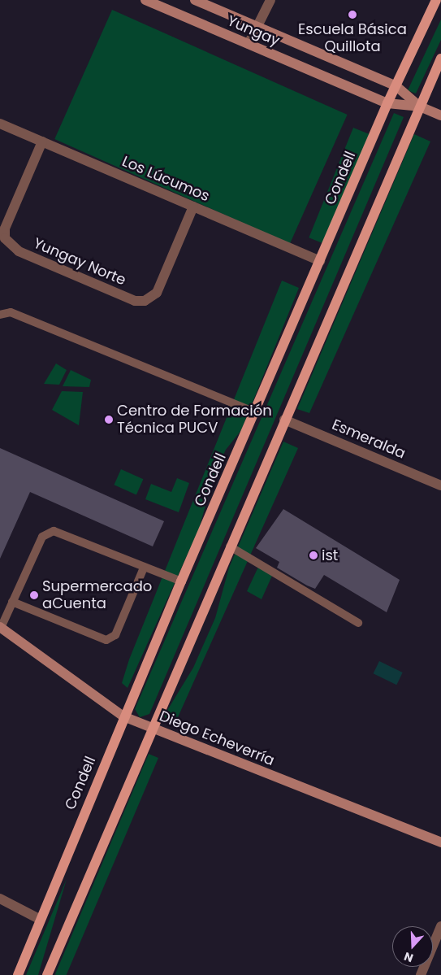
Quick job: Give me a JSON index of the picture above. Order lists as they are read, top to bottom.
{
  "streets": {
    "main road": ["Condell"],
    "street": [
      "Yungay",
      "Los Lúcumos",
      "Yungay Norte",
      "Esmeralda",
      "Diego Echeverría"
    ]
  },
  "crossings": [
    ["Yungay", "Condell"],
    ["Condell", "Los Lúcumos"],
    ["Condell", "Diego Echeverría"],
    ["Los Lúcumos", "Yungay Norte"]
  ],
  "places": [
    "Escuela Básica Quillota",
    "Centro de Formación Técnica PUCV",
    "ist",
    "Supermercado aCuenta"
  ],
  "north": "bottom"
}
